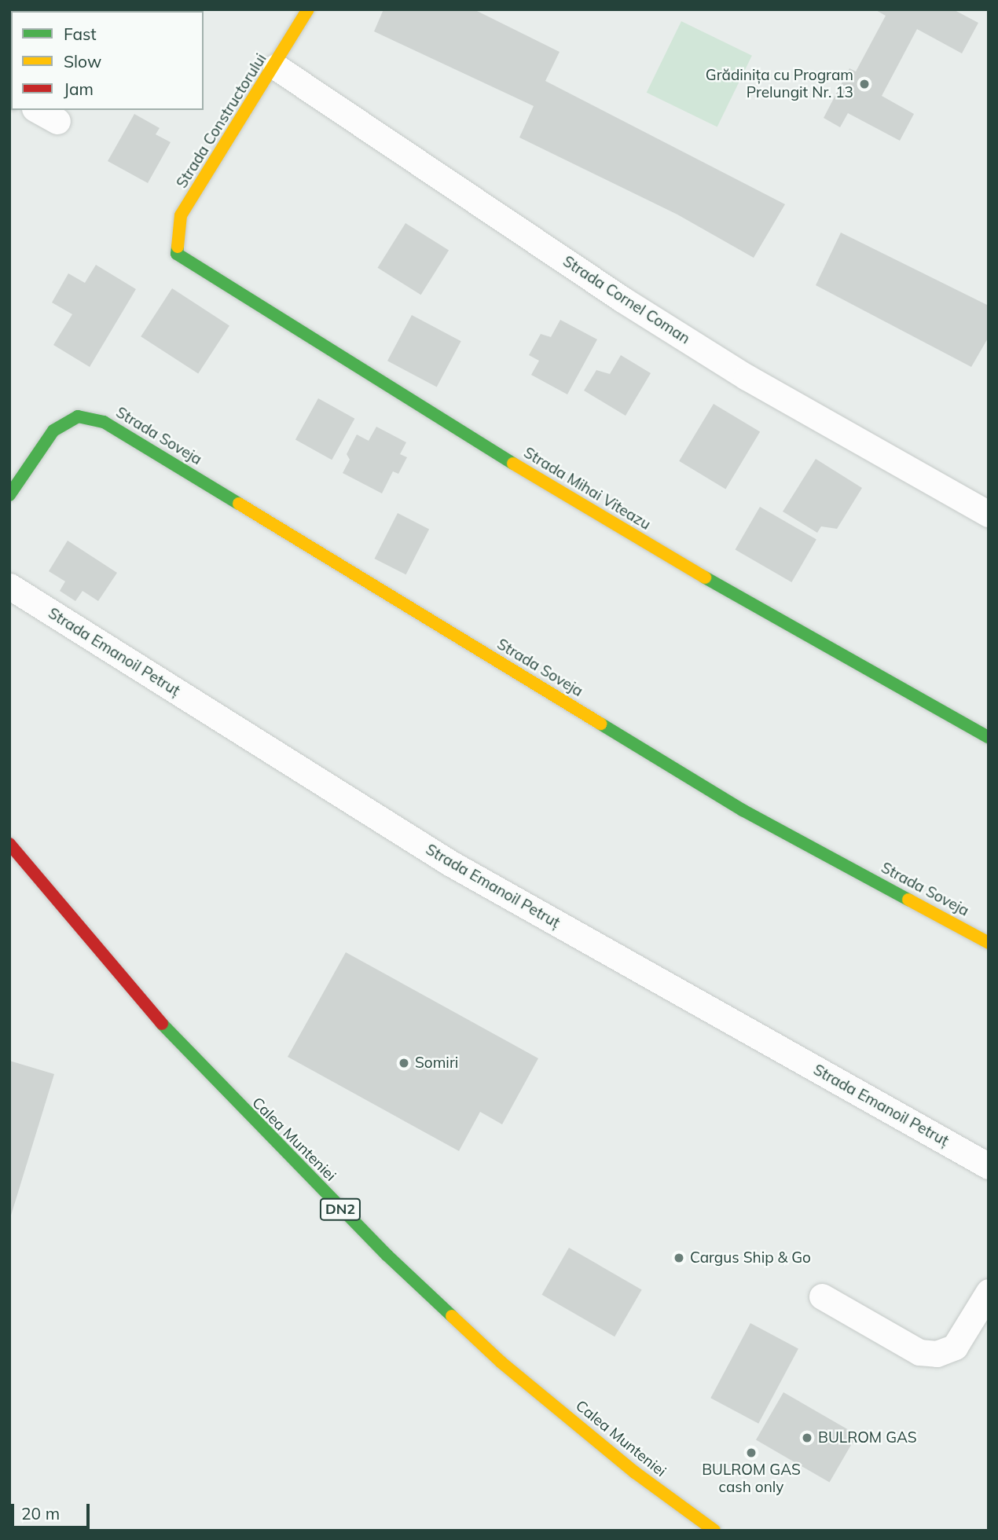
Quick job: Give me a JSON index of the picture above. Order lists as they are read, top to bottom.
{
  "streets": {
    "street": [
      "Strada Constructorului",
      "Strada Cornel Coman",
      "Strada Soveja",
      "Strada Mihai Viteazu",
      "Strada Emanoil Petruț",
      "Calea Munteniei",
      "DN2"
    ]
  },
  "crossings": [
    ["Strada Constructorului", "Strada Cornel Coman"],
    ["Strada Constructorului", "Strada Mihai Viteazu"]
  ],
  "places": [
    "Grădinița cu Program Prelungit Nr. 13",
    "Somiri",
    "Cargus Ship & Go",
    "BULROM GAS",
    "BULROM GAS cash only"
  ],
  "legend": ["Fast", "Slow", "Jam"],
  "scale_bar": "20 m"
}
